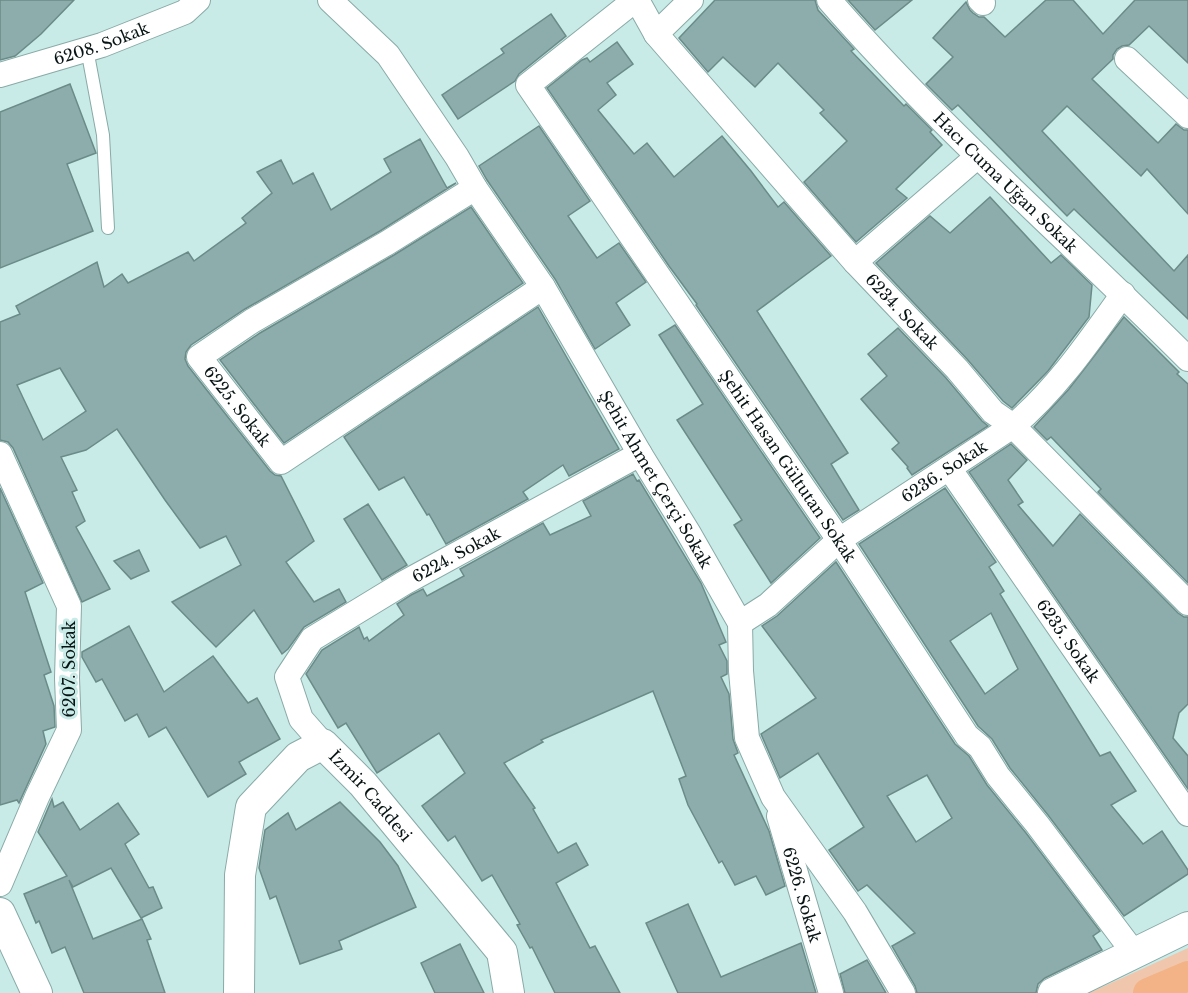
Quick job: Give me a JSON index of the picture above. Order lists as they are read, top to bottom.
{
  "streets": {
    "street": [
      "6208. Sokak",
      "Hacı Cuma Uğan Sokak",
      "6234. Sokak",
      "6225. Sokak",
      "Şehit Hasan Gültutan Sokak",
      "6236. Sokak",
      "Şehit Ahmet Çerçi Sokak",
      "6224. Sokak",
      "6235. Sokak",
      "6207. Sokak",
      "İzmir Caddesi",
      "6226. Sokak"
    ]
  },
  "crossings": [
    ["Hacı Cuma Uğan Sokak", "6236. Sokak"],
    ["6234. Sokak", "Şehit Hasan Gültutan Sokak"],
    ["6234. Sokak", "6236. Sokak"],
    ["6225. Sokak", "Şehit Ahmet Çerçi Sokak"],
    ["Şehit Hasan Gültutan Sokak", "6236. Sokak"],
    ["6236. Sokak", "Şehit Ahmet Çerçi Sokak"],
    ["6236. Sokak", "6235. Sokak"],
    ["Şehit Ahmet Çerçi Sokak", "6224. Sokak"],
    ["Şehit Ahmet Çerçi Sokak", "6226. Sokak"],
    ["6224. Sokak", "İzmir Caddesi"]
  ]
}
